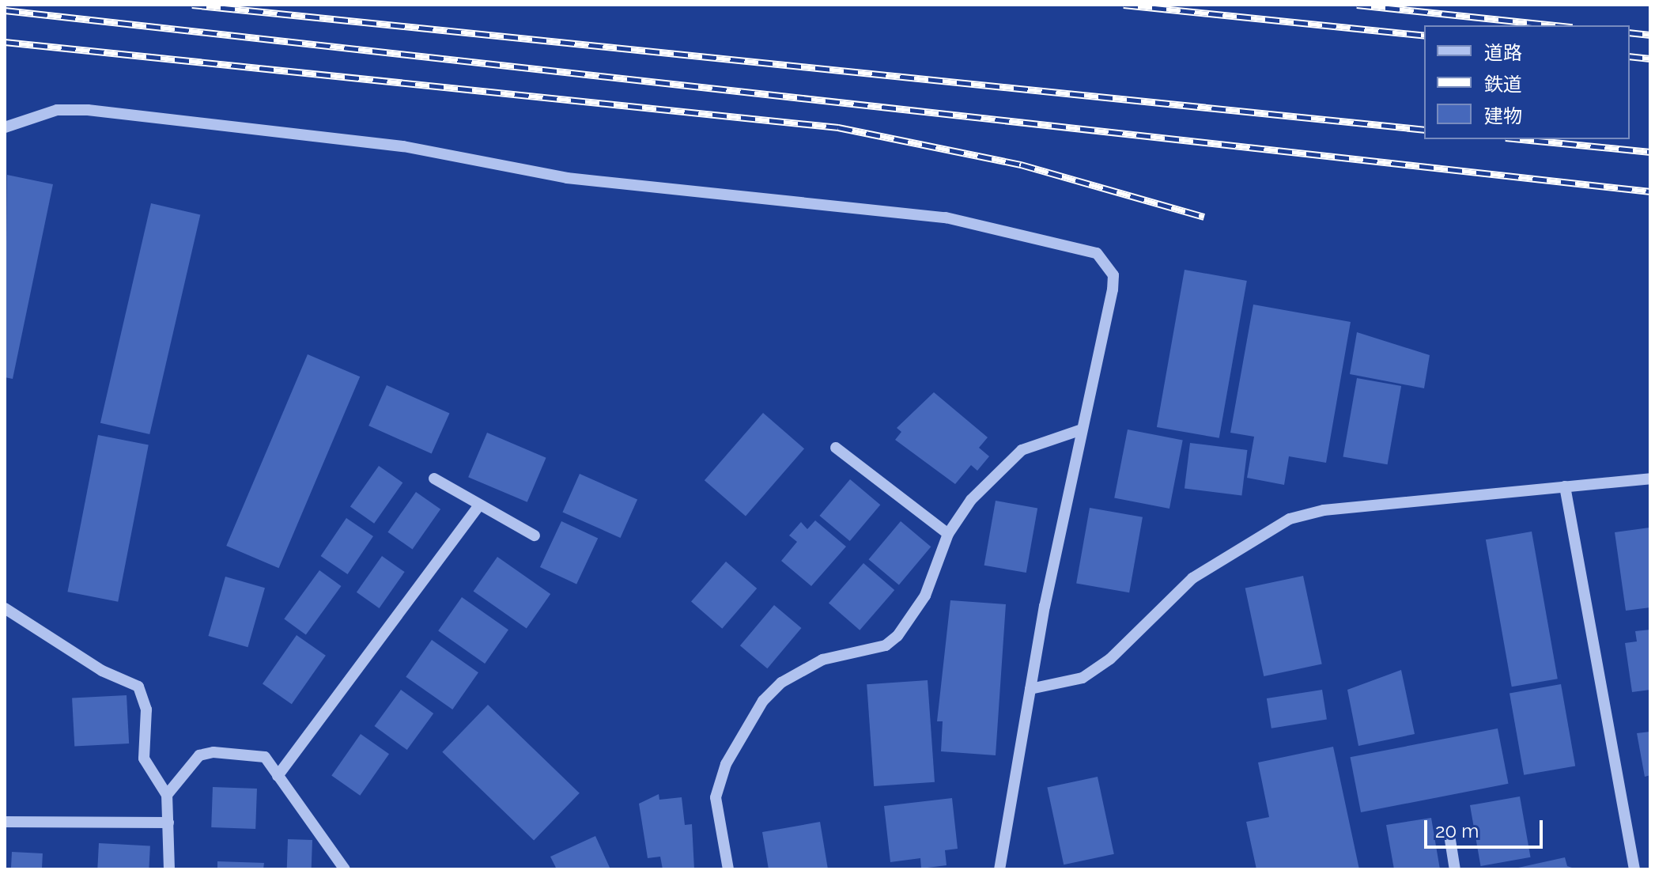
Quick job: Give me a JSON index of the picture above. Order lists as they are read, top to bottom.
{
  "legend": ["道路", "鉄道", "建物"],
  "scale_bar": "20 m"
}
